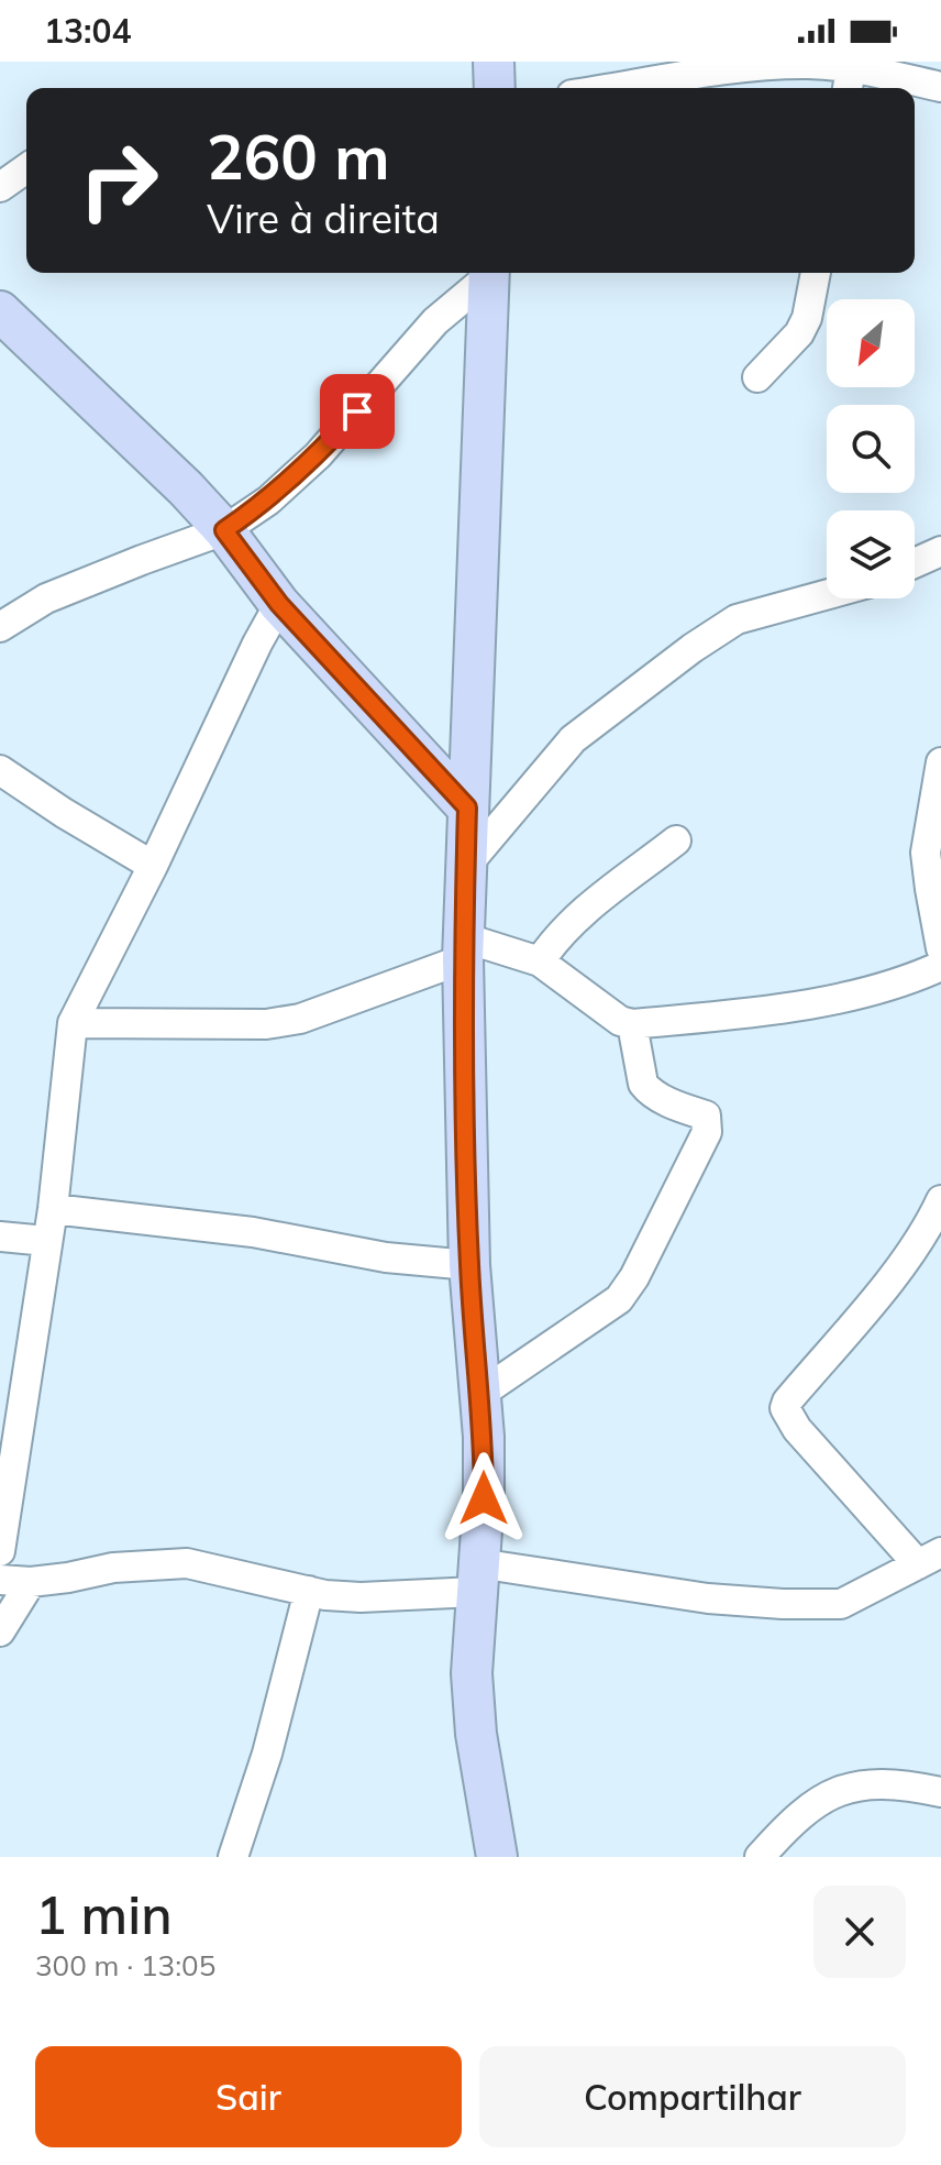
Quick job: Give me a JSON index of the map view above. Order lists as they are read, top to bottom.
{
  "north": "bottom left",
  "page": {
    "status": "13:04",
    "turn": ["260 m", "Vire à direita"],
    "heading": ["1 min", "300 m · 13:05"],
    "buttons": ["Sair", "Compartilhar"]
  }
}
